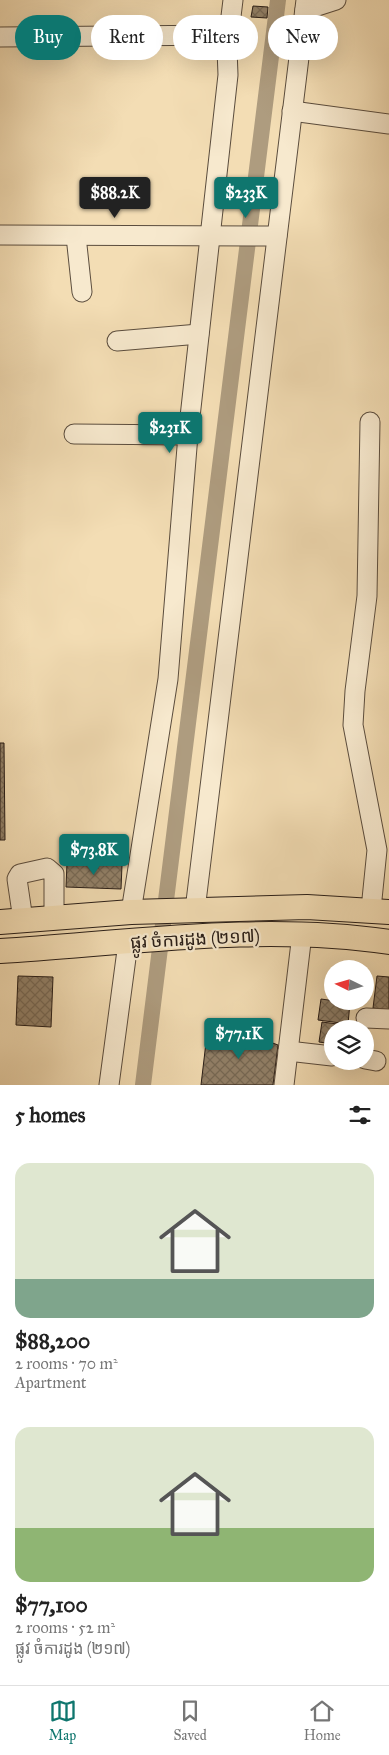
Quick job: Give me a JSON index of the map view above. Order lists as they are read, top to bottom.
{
  "streets": {
    "main road": ["ផ្លូវ ចំការដូង (២១៧)"]
  },
  "north": "left",
  "page": {
    "chip": [
      "Buy",
      "Rent",
      "Filters",
      "New"
    ],
    "price": [
      "$88.2K",
      "$233K",
      "$231K",
      "$73.8K",
      "$77.1K"
    ],
    "heading": "5 homes",
    "list": [
      {
        "name": "$88,200",
        "note": "2 rooms · 70 m² · Apartment"
      },
      {
        "name": "$77,100",
        "note": "2 rooms · 52 m² · ផ្លូវ ចំការដូង (២១៧)"
      }
    ],
    "tabs": ["Map", "Saved", "Home"]
  }
}
